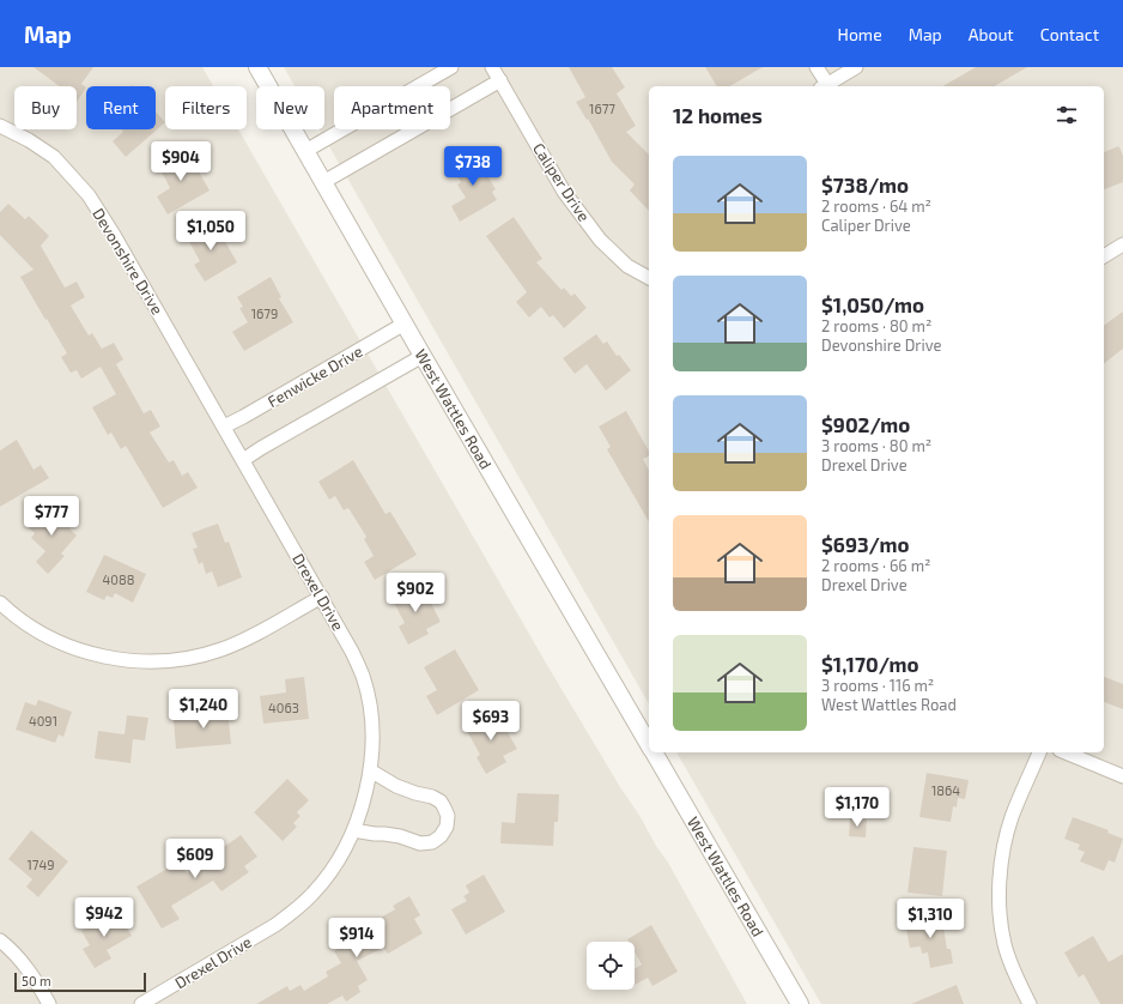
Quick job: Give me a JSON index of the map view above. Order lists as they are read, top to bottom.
{
  "streets": {
    "street": [
      "Caliper Drive",
      "Devonshire Drive",
      "Fenwicke Drive",
      "West Wattles Road",
      "Drexel Drive"
    ]
  },
  "crossings": [
    ["Devonshire Drive", "Fenwicke Drive"],
    ["Devonshire Drive", "Drexel Drive"],
    ["Fenwicke Drive", "West Wattles Road"],
    ["Fenwicke Drive", "Drexel Drive"]
  ],
  "house_numbers": [
    "1677",
    "1679",
    "4088",
    "4063",
    "4091",
    "1864",
    "1749"
  ],
  "scale_bar": "50 m",
  "page": {
    "header": "Map",
    "nav": [
      "Home",
      "Map",
      "About",
      "Contact"
    ],
    "chip": [
      "Buy",
      "Rent",
      "Filters",
      "New",
      "Apartment"
    ],
    "heading": "12 homes",
    "price": [
      "$904",
      "$738",
      "$1,050",
      "$777",
      "$902",
      "$1,240",
      "$693",
      "$1,170",
      "$609",
      "$942",
      "$1,310",
      "$914"
    ],
    "list": [
      {
        "name": "$738/mo",
        "note": "2 rooms · 64 m² · Caliper Drive"
      },
      {
        "name": "$1,050/mo",
        "note": "2 rooms · 80 m² · Devonshire Drive"
      },
      {
        "name": "$902/mo",
        "note": "3 rooms · 80 m² · Drexel Drive"
      },
      {
        "name": "$693/mo",
        "note": "2 rooms · 66 m² · Drexel Drive"
      },
      {
        "name": "$1,170/mo",
        "note": "3 rooms · 116 m² · West Wattles Road"
      }
    ],
    "scale": "50 m"
  }
}
